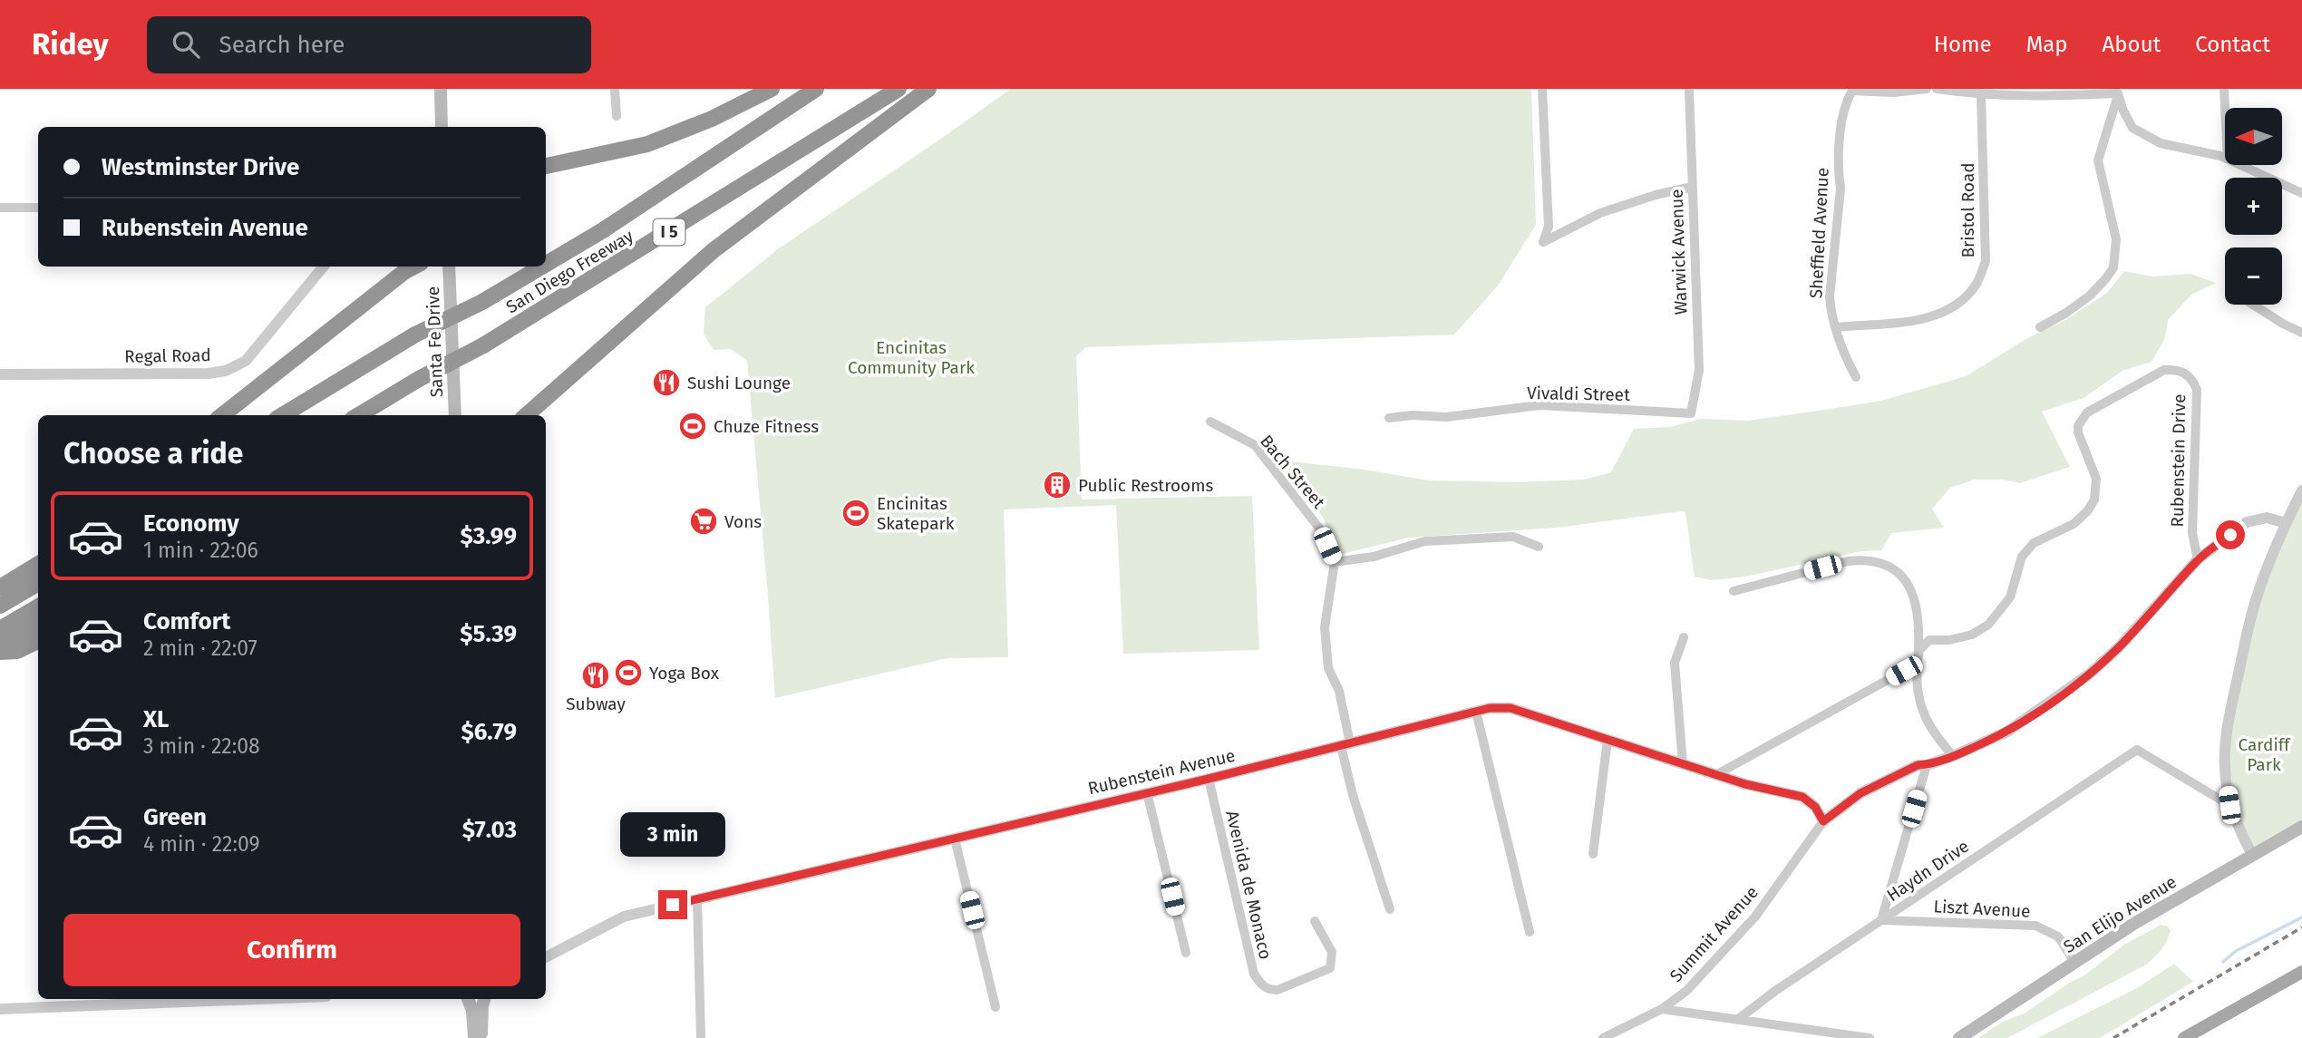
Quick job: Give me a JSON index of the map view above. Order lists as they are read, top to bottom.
{
  "streets": {
    "highway": ["I 5", "San Diego Freeway"],
    "main road": ["Santa Fe Drive", "San Elijo Avenue"],
    "street": [
      "Bristol Road",
      "Sheffield Avenue",
      "Warwick Avenue",
      "Regal Road",
      "Vivaldi Street",
      "Rubenstein Drive",
      "Bach Street",
      "Rubenstein Avenue",
      "Haydn Drive",
      "Avenida de Monaco",
      "Liszt Avenue",
      "Summit Avenue"
    ]
  },
  "crossings": [
    ["Bristol Road", "Sheffield Avenue"],
    ["Warwick Avenue", "Vivaldi Street"],
    ["Rubenstein Drive", "Rubenstein Avenue"],
    ["Rubenstein Avenue", "Avenida de Monaco"],
    ["Rubenstein Avenue", "Summit Avenue"],
    ["Haydn Drive", "Liszt Avenue"],
    ["Liszt Avenue", "San Elijo Avenue"]
  ],
  "parks": ["Encinitas Community Park", "Cardiff Park"],
  "places": {
    "restaurant": ["Sushi Lounge", "Subway"],
    "sports": ["Chuze Fitness", "Encinitas Skatepark", "Yoga Box"],
    "building": ["Public Restrooms"],
    "supermarket": ["Vons"]
  },
  "north": "left",
  "page": {
    "header": "Ridey",
    "search": "Search here",
    "nav": [
      "Home",
      "Map",
      "About",
      "Contact"
    ],
    "map_buttons": ["+", "−"],
    "banner": ["Westminster Drive", "Rubenstein Avenue"],
    "heading": "Choose a ride",
    "list": [
      {
        "name": "Economy",
        "note": "1 min · 22:06",
        "value": "$3.99"
      },
      {
        "name": "Comfort",
        "note": "2 min · 22:07",
        "value": "$5.39"
      },
      {
        "name": "XL",
        "note": "3 min · 22:08",
        "value": "$6.79"
      },
      {
        "name": "Green",
        "note": "4 min · 22:09",
        "value": "$7.03"
      }
    ],
    "bubble": "3 min",
    "buttons": "Confirm"
  }
}
